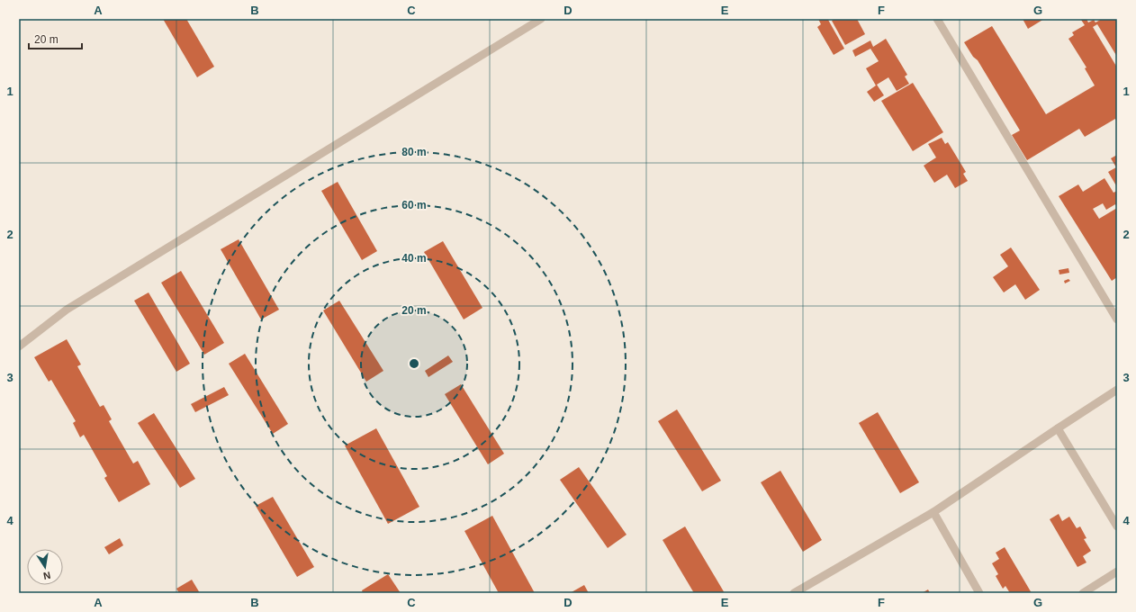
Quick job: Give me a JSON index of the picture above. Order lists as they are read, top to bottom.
{
  "scale_bar": "20 m",
  "north": "bottom",
  "grid": {
    "columns": [
      "A",
      "B",
      "C",
      "D",
      "E",
      "F",
      "G"
    ],
    "rows": [
      "1",
      "2",
      "3",
      "4"
    ]
  },
  "rings": [
    "80 m",
    "60 m",
    "40 m",
    "20 m"
  ]
}
